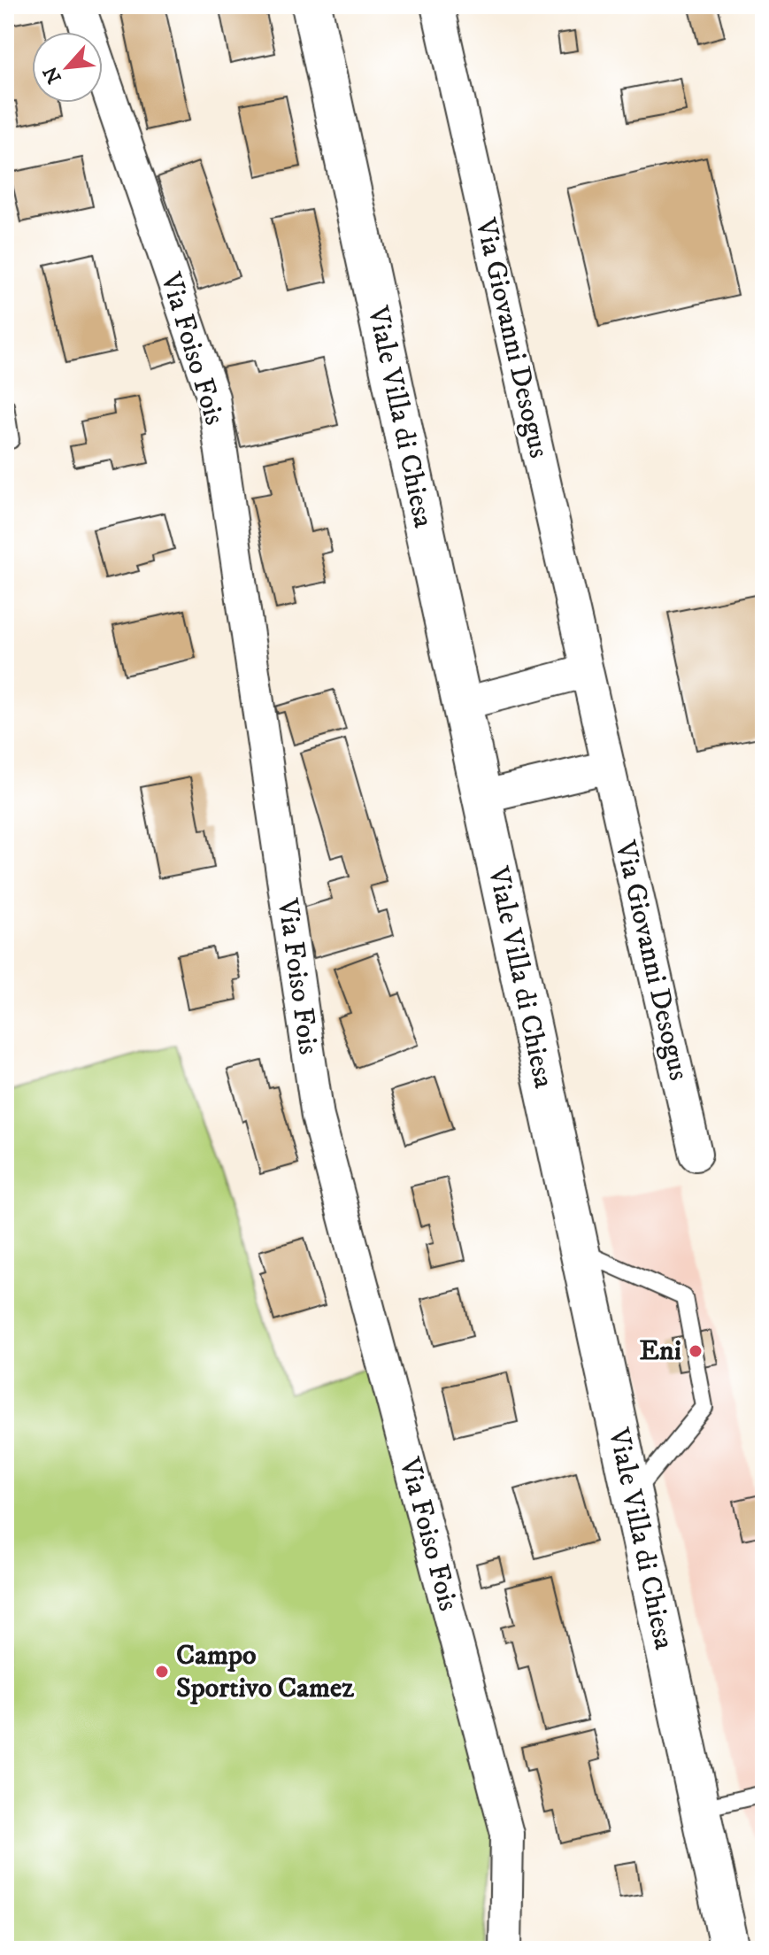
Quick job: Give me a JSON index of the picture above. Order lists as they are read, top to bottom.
{
  "streets": {
    "main road": ["Viale Villa di Chiesa"],
    "street": ["Via Giovanni Desogus", "Via Foiso Fois"]
  },
  "places": ["Eni", "Campo Sportivo Camez"],
  "north": "bottom left"
}
